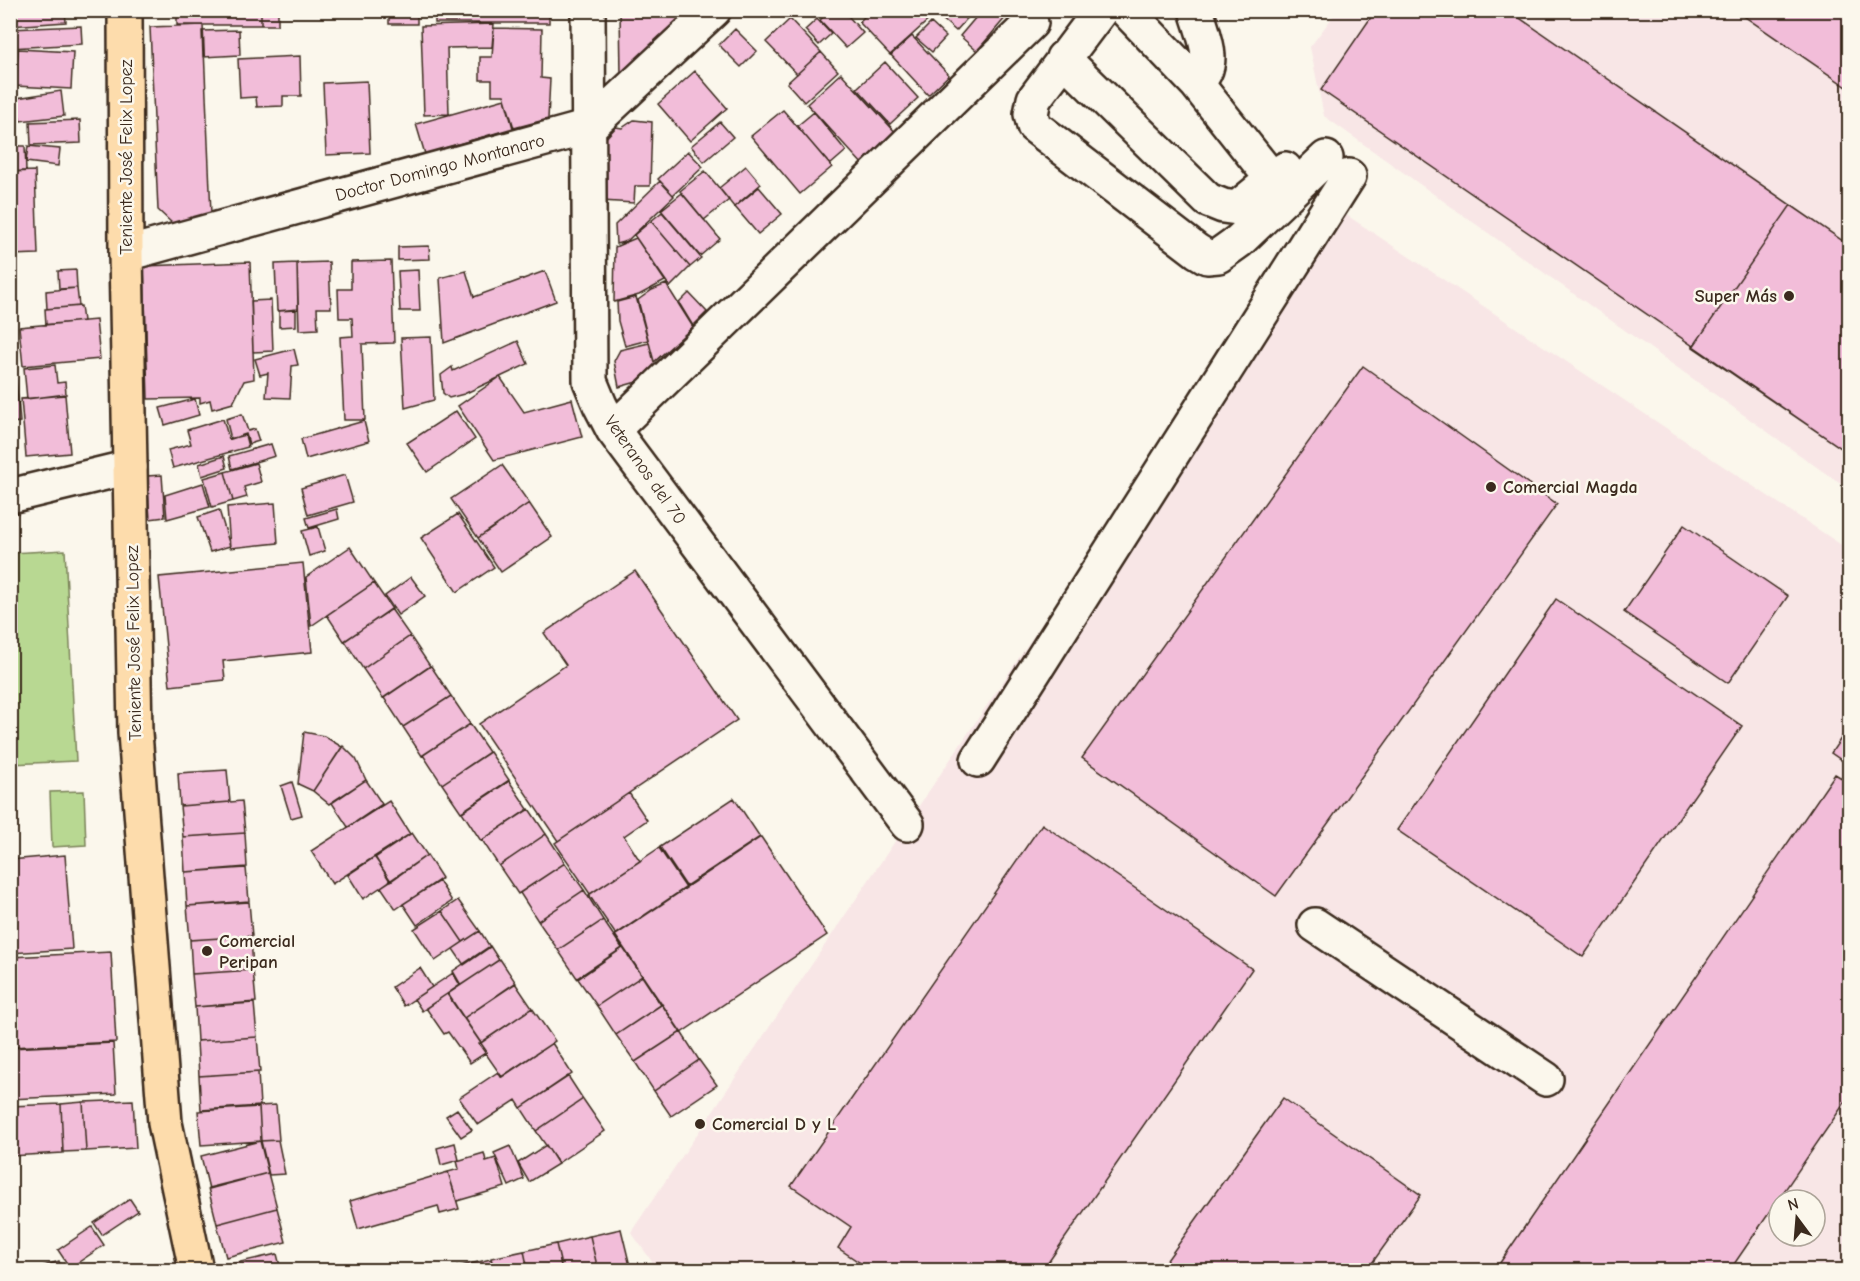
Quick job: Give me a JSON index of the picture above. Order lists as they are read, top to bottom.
{
  "streets": {
    "main road": ["Teniente José Felix Lopez"],
    "street": ["Doctor Domingo Montanaro", "Veteranos del 70"]
  },
  "crossings": [
    ["Teniente José Felix Lopez", "Doctor Domingo Montanaro"],
    ["Doctor Domingo Montanaro", "Veteranos del 70"]
  ],
  "places": [
    "Super Más",
    "Comercial Magda",
    "Comercial Peripan",
    "Comercial D y L"
  ],
  "north": "top"
}
